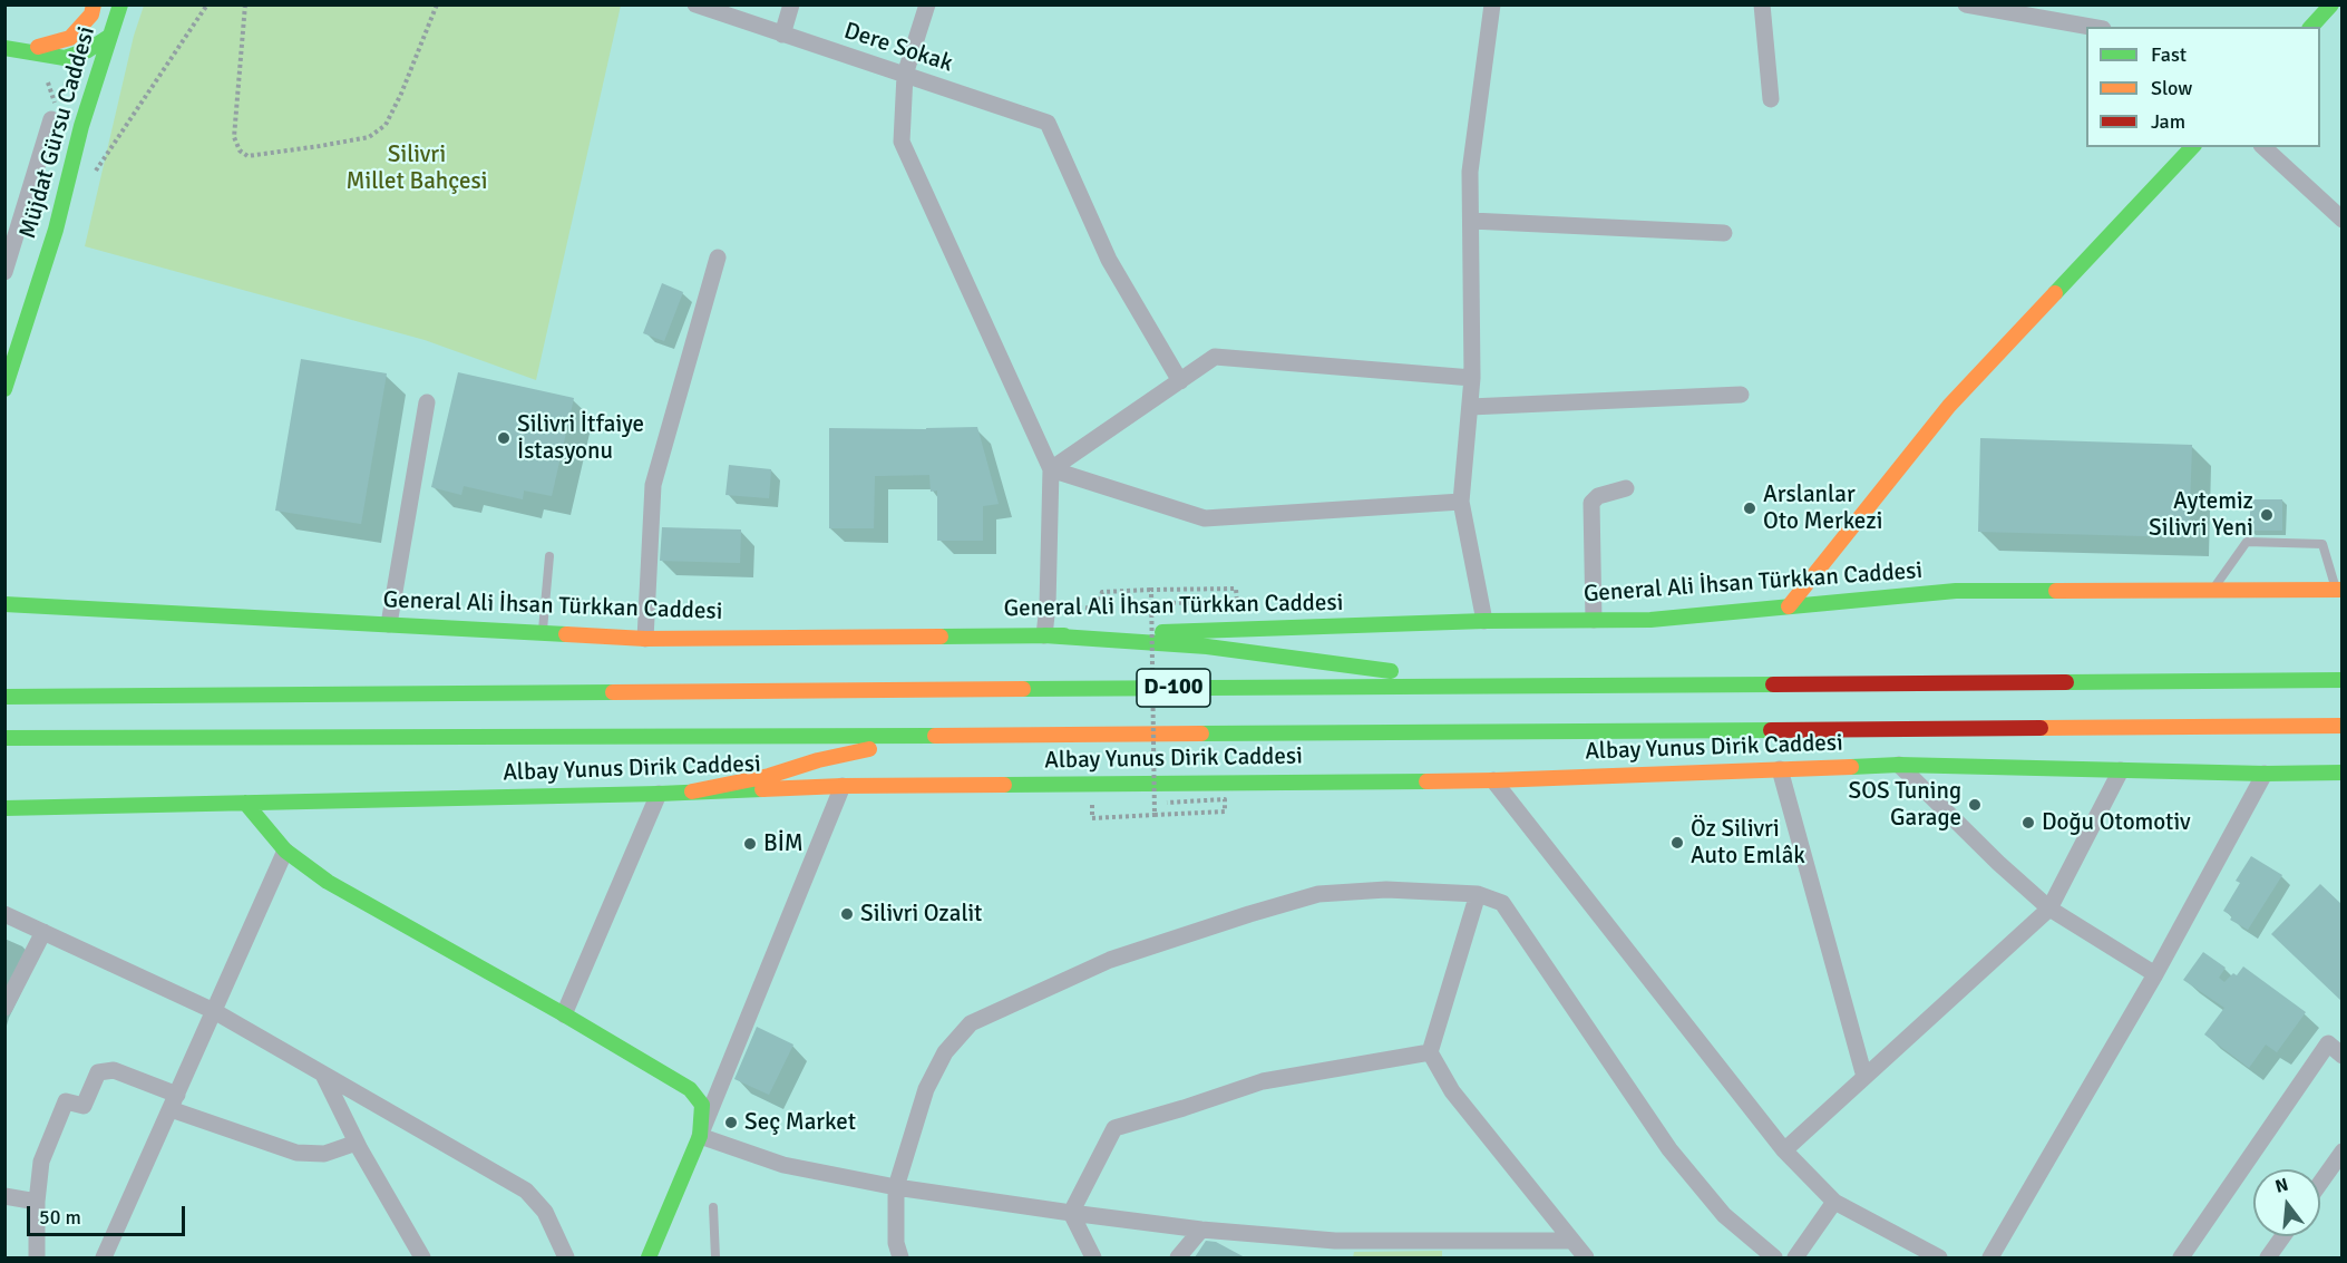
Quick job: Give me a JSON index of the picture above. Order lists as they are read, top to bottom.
{
  "streets": {
    "main road": [
      "Müjdat Gürsu Caddesi",
      "General Ali İhsan Türkkan Caddesi",
      "D-100",
      "Albay Yunus Dirik Caddesi"
    ],
    "street": ["Dere Sokak"]
  },
  "parks": ["Silivri Millet Bahçesi"],
  "places": [
    "Silivri İtfaiye İstasyonu",
    "Arslanlar Oto Merkezi",
    "Aytemiz Silivri Yeni",
    "SOS Tuning Garage",
    "Doğu Otomotiv",
    "Öz Silivri Auto Emlâk",
    "BİM",
    "Silivri Ozalit",
    "Seç Market"
  ],
  "legend": ["Fast", "Slow", "Jam"],
  "scale_bar": "50 m",
  "north": "top"
}
